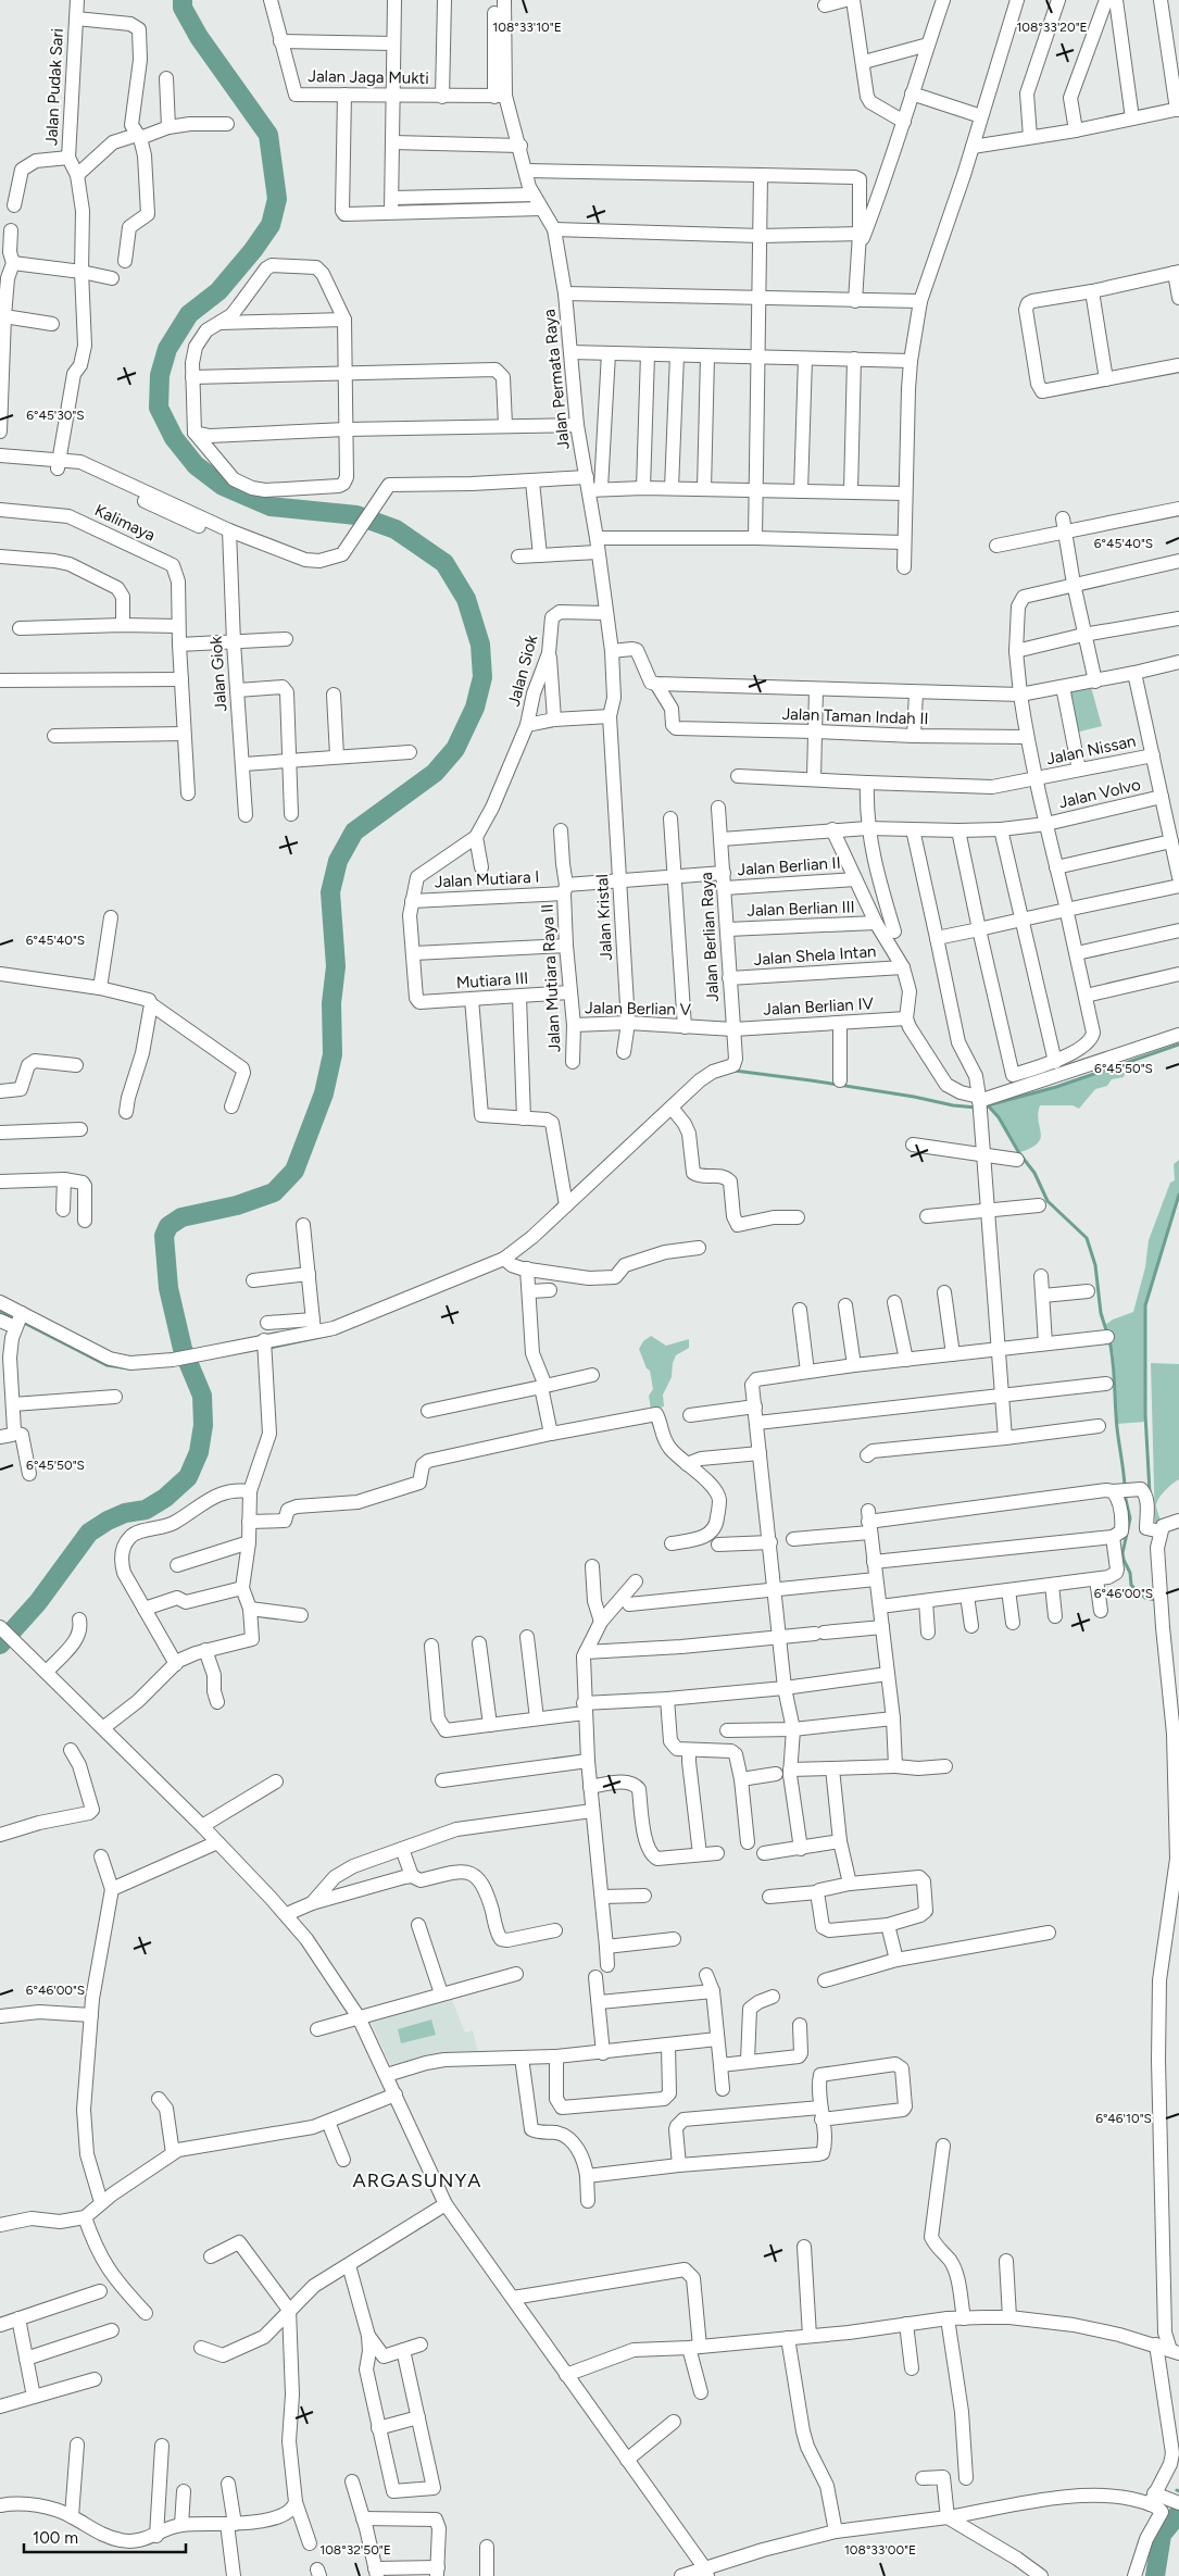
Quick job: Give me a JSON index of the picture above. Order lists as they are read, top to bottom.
{
  "streets": {
    "street": [
      "Jalan Jaga Mukti",
      "Jalan Pudak Sari",
      "Jalan Permata Raya",
      "Kalimaya",
      "Jalan Siok",
      "Jalan Giok",
      "Jalan Taman Indah II",
      "Jalan Nissan",
      "Jalan Volvo",
      "Jalan Berlian II",
      "Jalan Mutiara I",
      "Jalan Berlian III",
      "Jalan Kristal",
      "Jalan Berlian Raya",
      "Jalan Shela Intan",
      "Jalan Mutiara Raya II",
      "Mutiara III",
      "Jalan Berlian IV",
      "Jalan Berlian V"
    ]
  },
  "crossings": [
    ["Jalan Permata Raya", "Jalan Siok"],
    ["Jalan Permata Raya", "Jalan Kristal"],
    ["Jalan Volvo", "Jalan Berlian Raya"],
    ["Jalan Berlian II", "Jalan Berlian Raya"],
    ["Jalan Mutiara I", "Jalan Kristal"],
    ["Jalan Mutiara I", "Jalan Berlian Raya"],
    ["Jalan Mutiara I", "Jalan Mutiara Raya II"],
    ["Jalan Berlian III", "Jalan Berlian Raya"],
    ["Jalan Kristal", "Jalan Berlian V"],
    ["Jalan Berlian Raya", "Jalan Shela Intan"],
    ["Jalan Berlian Raya", "Jalan Berlian IV"],
    ["Jalan Berlian Raya", "Jalan Berlian V"],
    ["Jalan Mutiara Raya II", "Mutiara III"],
    ["Jalan Mutiara Raya II", "Jalan Berlian V"],
    ["Jalan Berlian IV", "Jalan Berlian V"]
  ],
  "districts": ["ARGASUNYA"],
  "scale_bar": "100 m",
  "coordinates": [
    "108°33'10\"E",
    "108°33'20\"E",
    "6°45'30\"S",
    "6°45'40\"S",
    "6°45'50\"S",
    "6°46'00\"S",
    "6°46'10\"S",
    "108°32'50\"E",
    "108°33'00\"E"
  ]
}
